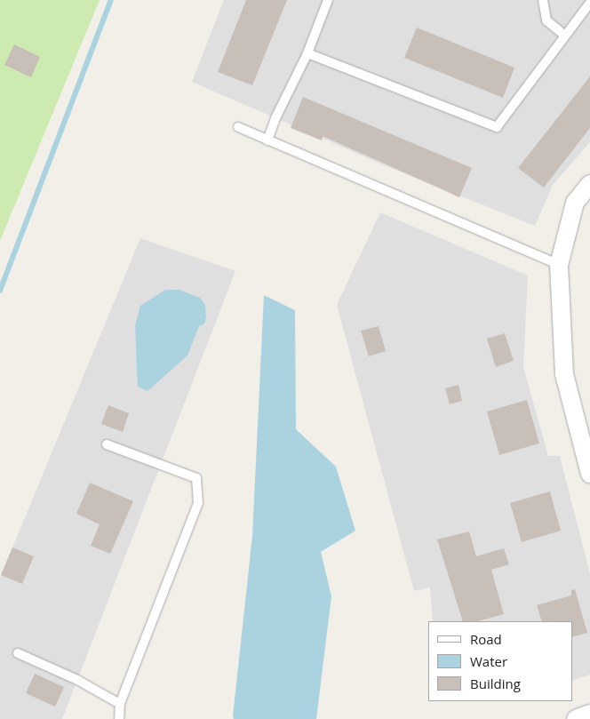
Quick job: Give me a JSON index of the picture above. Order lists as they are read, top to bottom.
{
  "legend": ["Road", "Water", "Building"]
}
